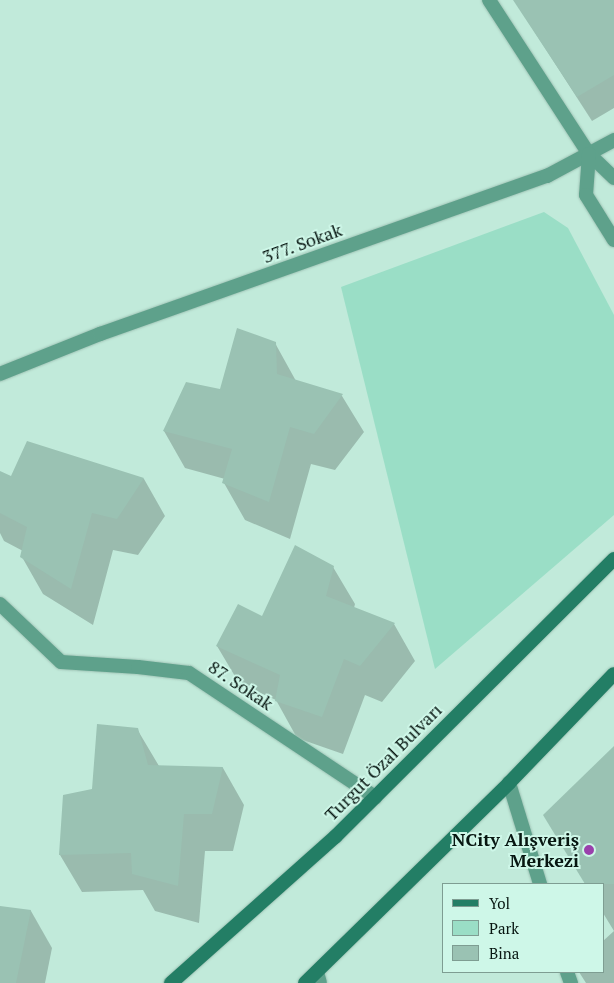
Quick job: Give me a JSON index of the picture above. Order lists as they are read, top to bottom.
{
  "streets": {
    "main road": ["Turgut Özal Bulvarı"],
    "street": ["377. Sokak", "87. Sokak"]
  },
  "crossings": [
    ["87. Sokak", "Turgut Özal Bulvarı"]
  ],
  "places": ["NCity Alışveriş Merkezi"],
  "legend": ["Yol", "Park", "Bina"]
}
